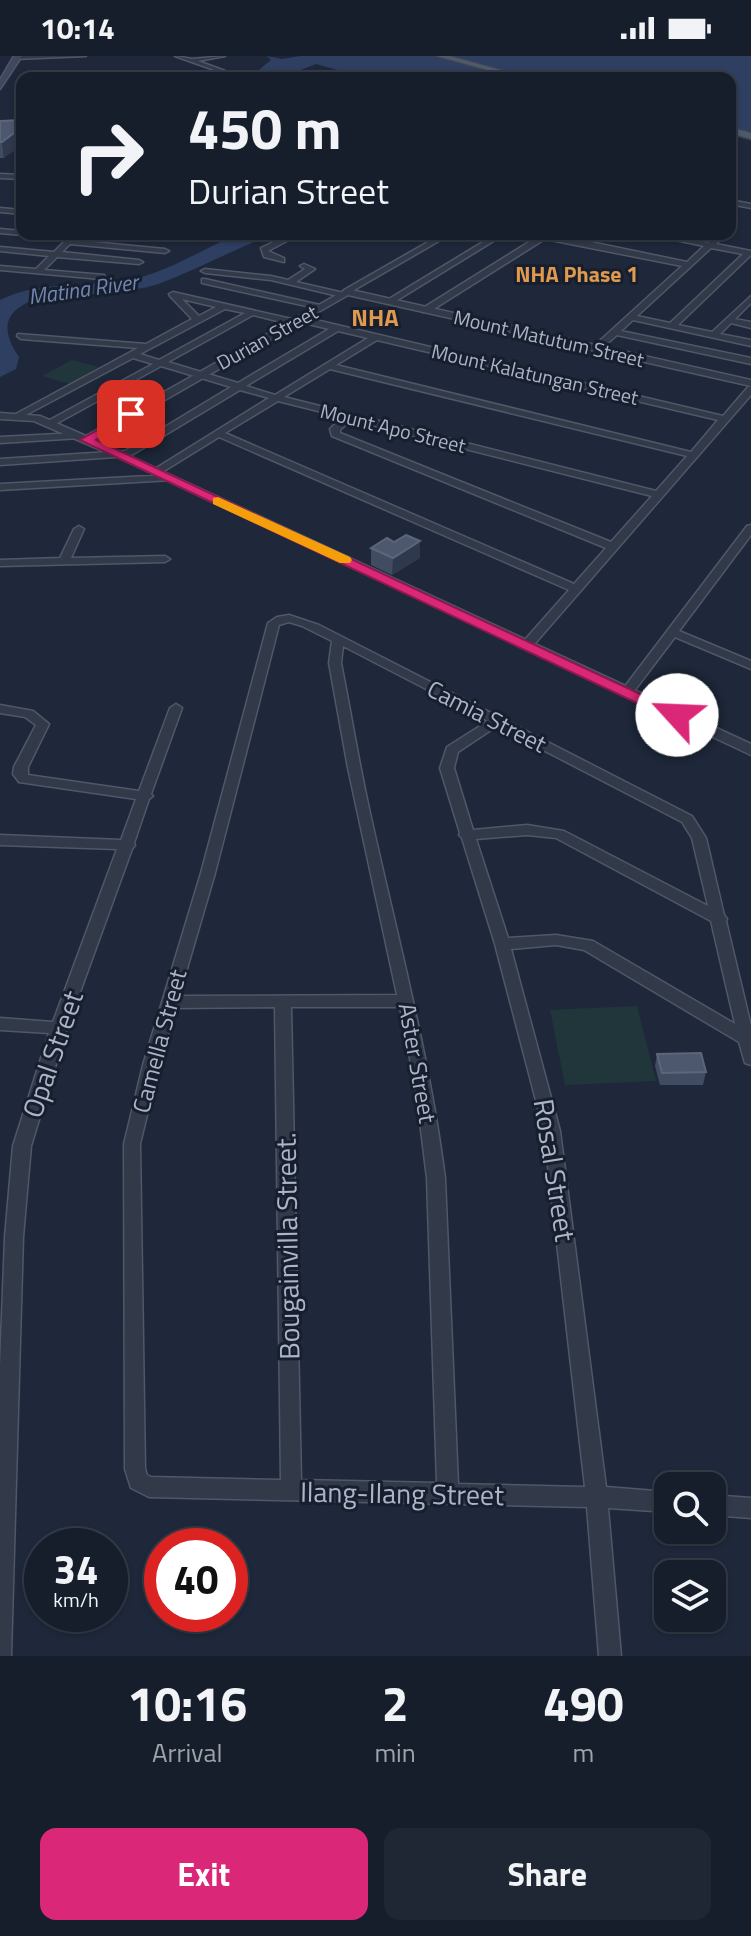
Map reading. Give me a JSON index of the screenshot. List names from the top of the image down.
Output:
{
  "streets": {
    "street": [
      "Durian Street",
      "Mount Matutum Street",
      "Mount Kalatungan Street",
      "Mount Apo Street",
      "Camia Street",
      "Camella Street",
      "Opal Street",
      "Aster Street",
      "Rosal Street",
      "Bougainvilla Street.",
      "Ilang-Ilang Street"
    ]
  },
  "crossings": [
    ["Durian Street", "Mount Matutum Street"],
    ["Durian Street", "Mount Kalatungan Street"],
    ["Durian Street", "Mount Apo Street"],
    ["Camia Street", "Camella Street"],
    ["Camia Street", "Aster Street"],
    ["Camia Street", "Rosal Street"],
    ["Camella Street", "Ilang-Ilang Street"],
    ["Aster Street", "Ilang-Ilang Street"],
    ["Rosal Street", "Ilang-Ilang Street"],
    ["Bougainvilla Street.", "Ilang-Ilang Street"]
  ],
  "districts": ["NHA Phase 1", "NHA"],
  "water": ["Matina River"],
  "page": {
    "status": "10:14",
    "turn": ["450 m", "Durian Street"],
    "speed": "34 km/h",
    "limit": "40",
    "eta": [
      "10:16",
      "Arrival",
      "2",
      "min",
      "490",
      "m"
    ],
    "buttons": ["Exit", "Share"]
  }
}
